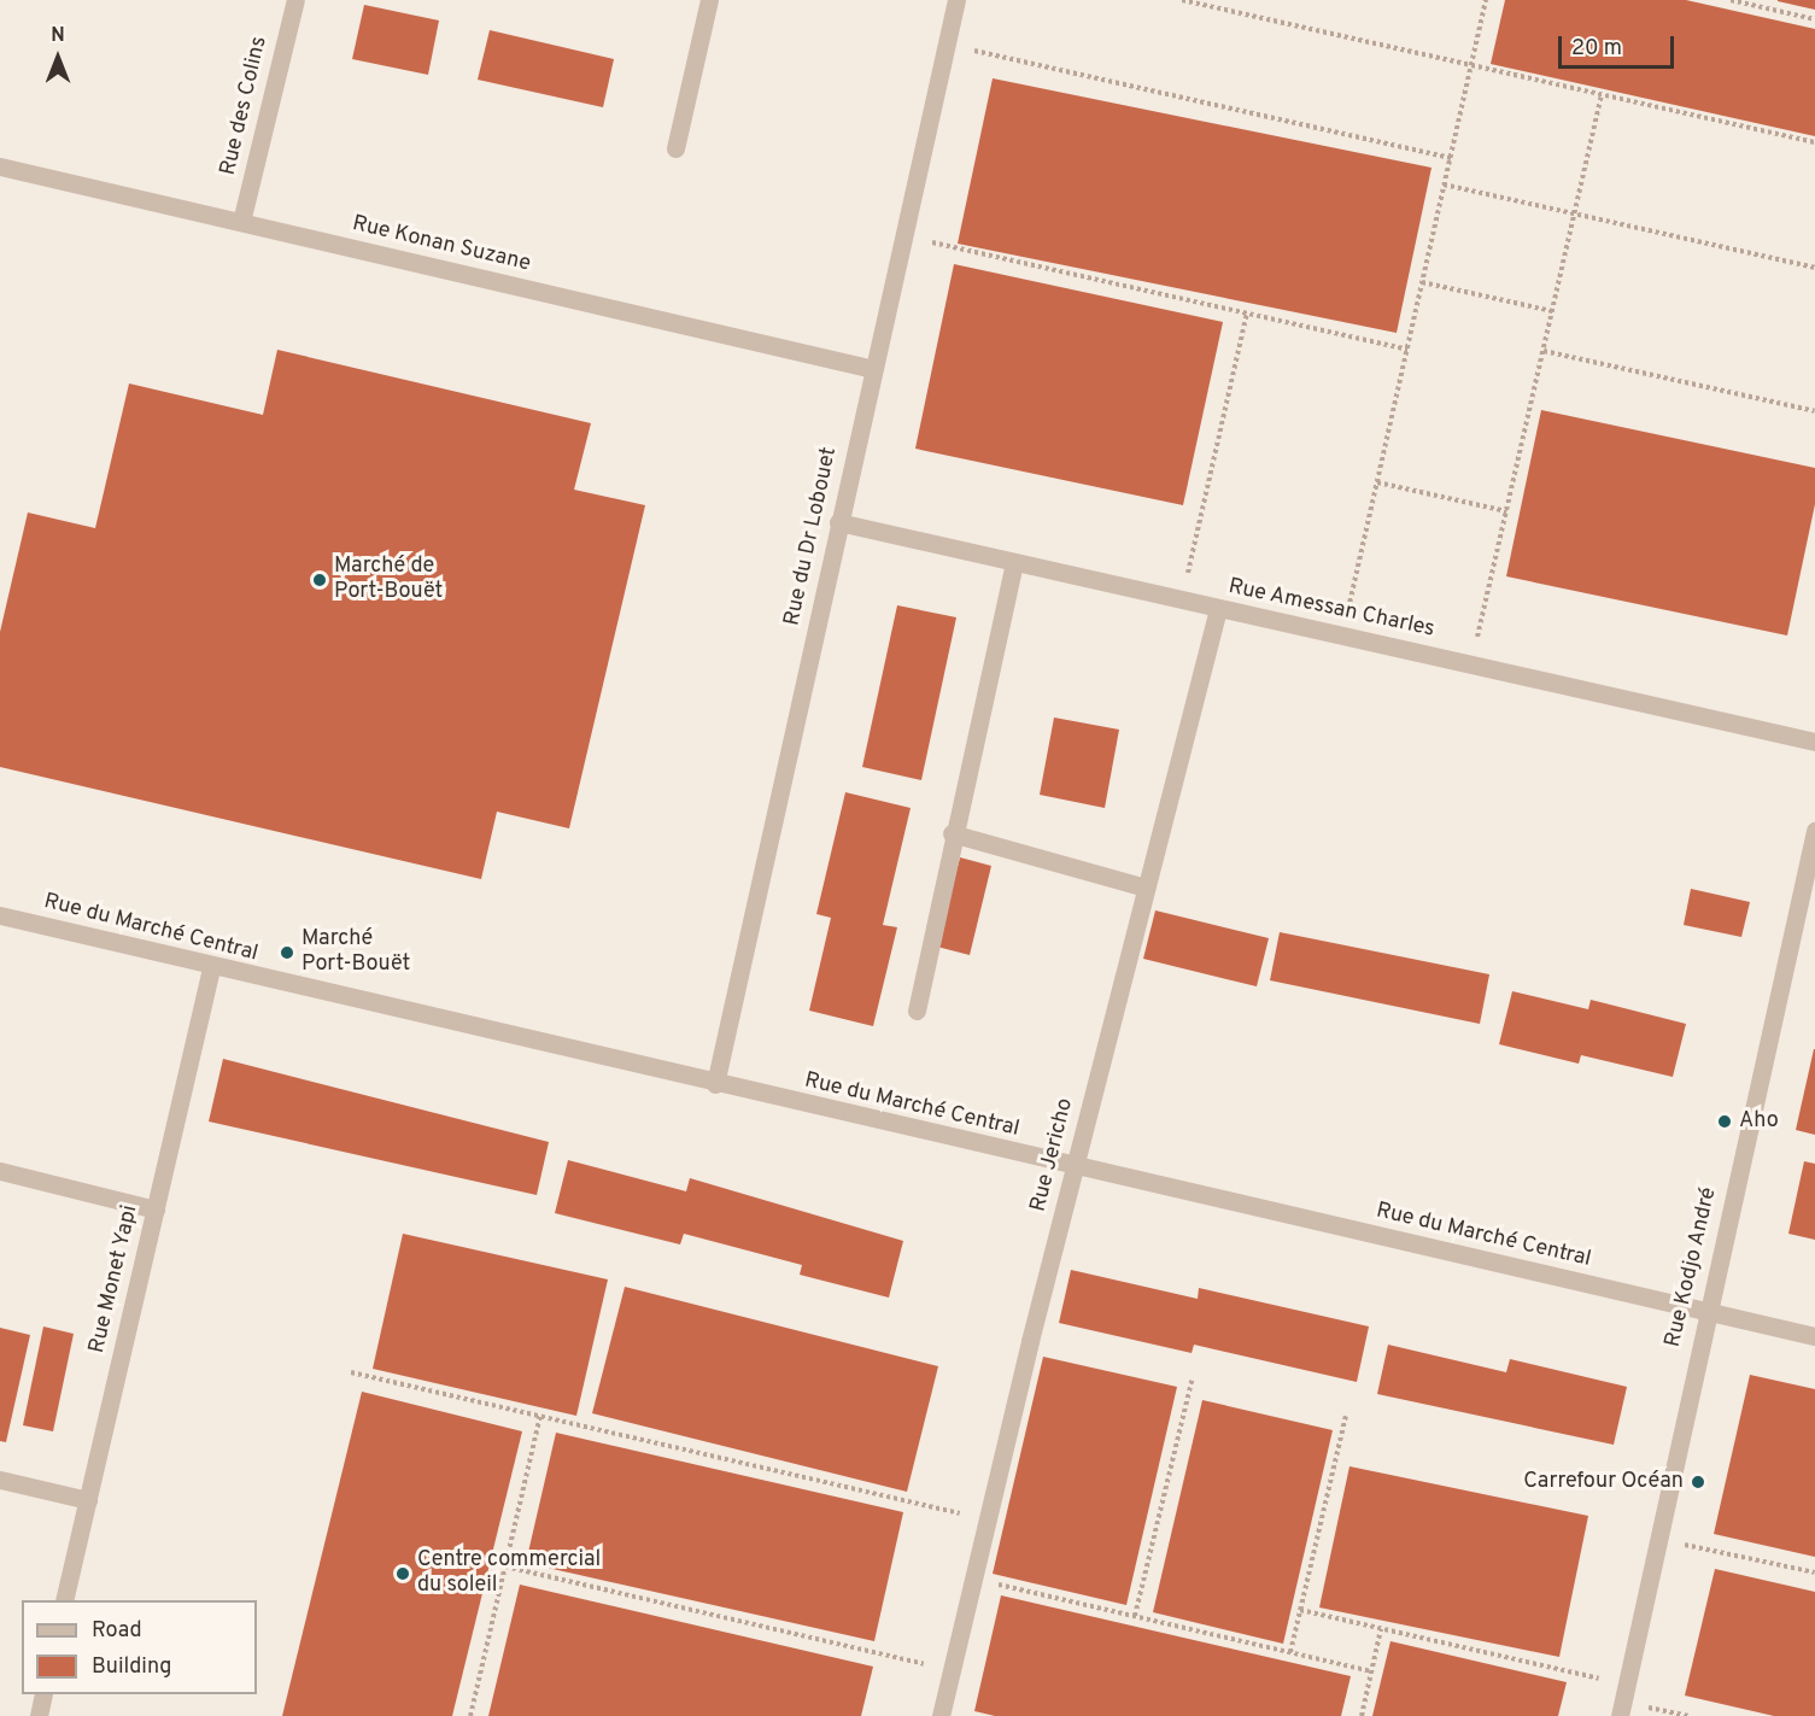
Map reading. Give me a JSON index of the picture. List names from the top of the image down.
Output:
{
  "streets": {
    "street": [
      "Rue des Colins",
      "Rue Konan Suzane",
      "Rue du Dr Lobouet",
      "Rue Amessan Charles",
      "Rue du Marché Central",
      "Rue Jericho",
      "Rue Kodjo André",
      "Rue Monet Yapi"
    ]
  },
  "crossings": [
    ["Rue des Colins", "Rue Konan Suzane"],
    ["Rue Konan Suzane", "Rue du Dr Lobouet"],
    ["Rue du Dr Lobouet", "Rue Amessan Charles"],
    ["Rue du Dr Lobouet", "Rue du Marché Central"],
    ["Rue Amessan Charles", "Rue Jericho"],
    ["Rue du Marché Central", "Rue Jericho"],
    ["Rue du Marché Central", "Rue Kodjo André"],
    ["Rue du Marché Central", "Rue Monet Yapi"]
  ],
  "places": [
    "Marché de Port-Bouët",
    "Marché Port-Bouët",
    "Aho",
    "Carrefour Océan",
    "Centre commercial du soleil"
  ],
  "legend": ["Road", "Building"],
  "scale_bar": "20 m",
  "north": "top"
}
